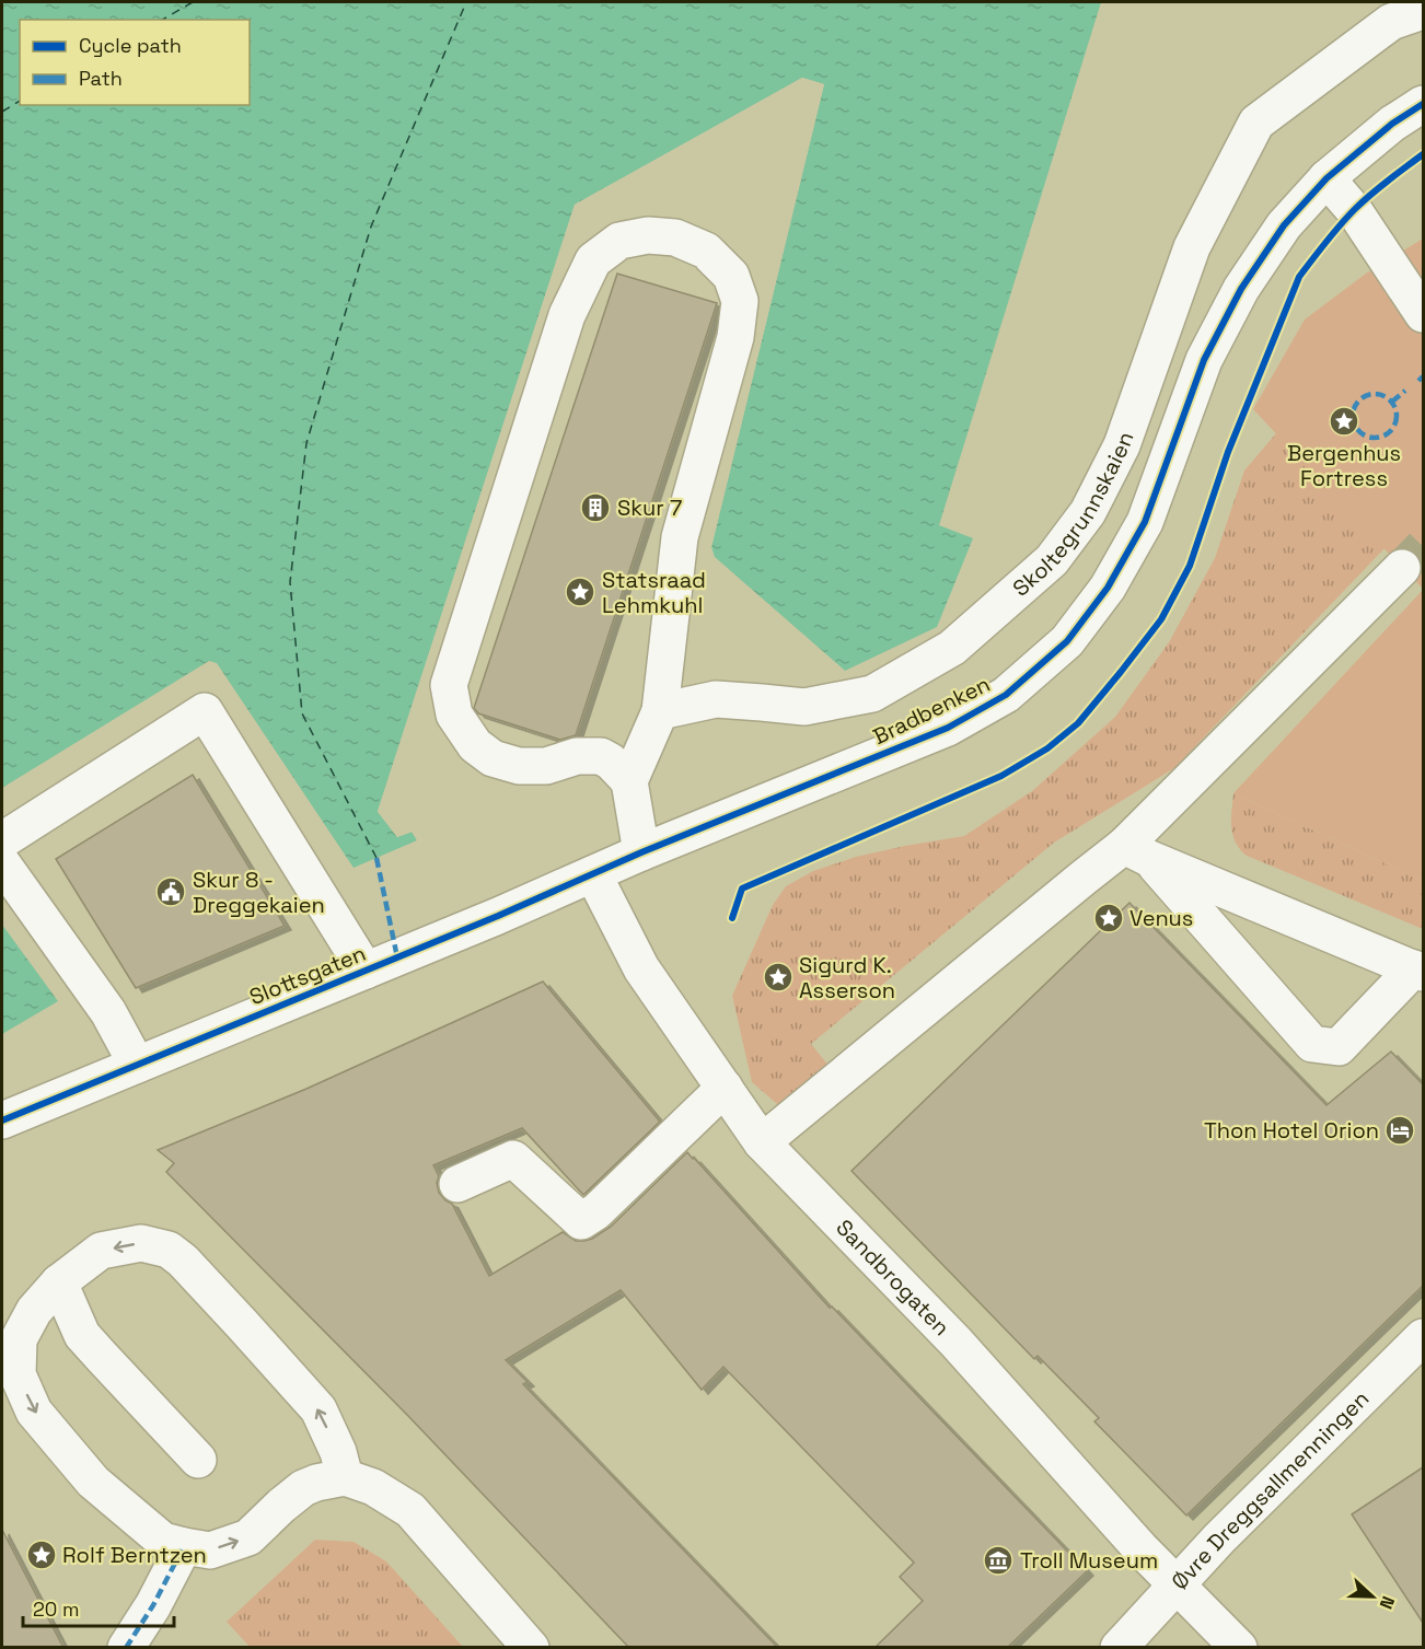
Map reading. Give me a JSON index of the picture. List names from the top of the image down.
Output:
{
  "streets": {
    "street": [
      "Skoltegrunnskaien",
      "Bradbenken",
      "Slottsgaten",
      "Sandbrogaten",
      "Øvre Dreggsallmenningen"
    ]
  },
  "crossings": [
    ["Bradbenken", "Slottsgaten"],
    ["Bradbenken", "Sandbrogaten"],
    ["Slottsgaten", "Sandbrogaten"],
    ["Sandbrogaten", "Øvre Dreggsallmenningen"]
  ],
  "places": {
    "place": [
      "Bergenhus Fortress",
      "Statsraad Lehmkuhl",
      "Venus",
      "Sigurd K. Asserson",
      "Rolf Berntzen"
    ],
    "building": ["Skur 7"],
    "public building": ["Skur 8 - Dreggekaien"],
    "hotel": ["Thon Hotel Orion"],
    "museum": ["Troll Museum"]
  },
  "legend": ["Cycle path", "Path"],
  "scale_bar": "20 m",
  "north": "right"
}
